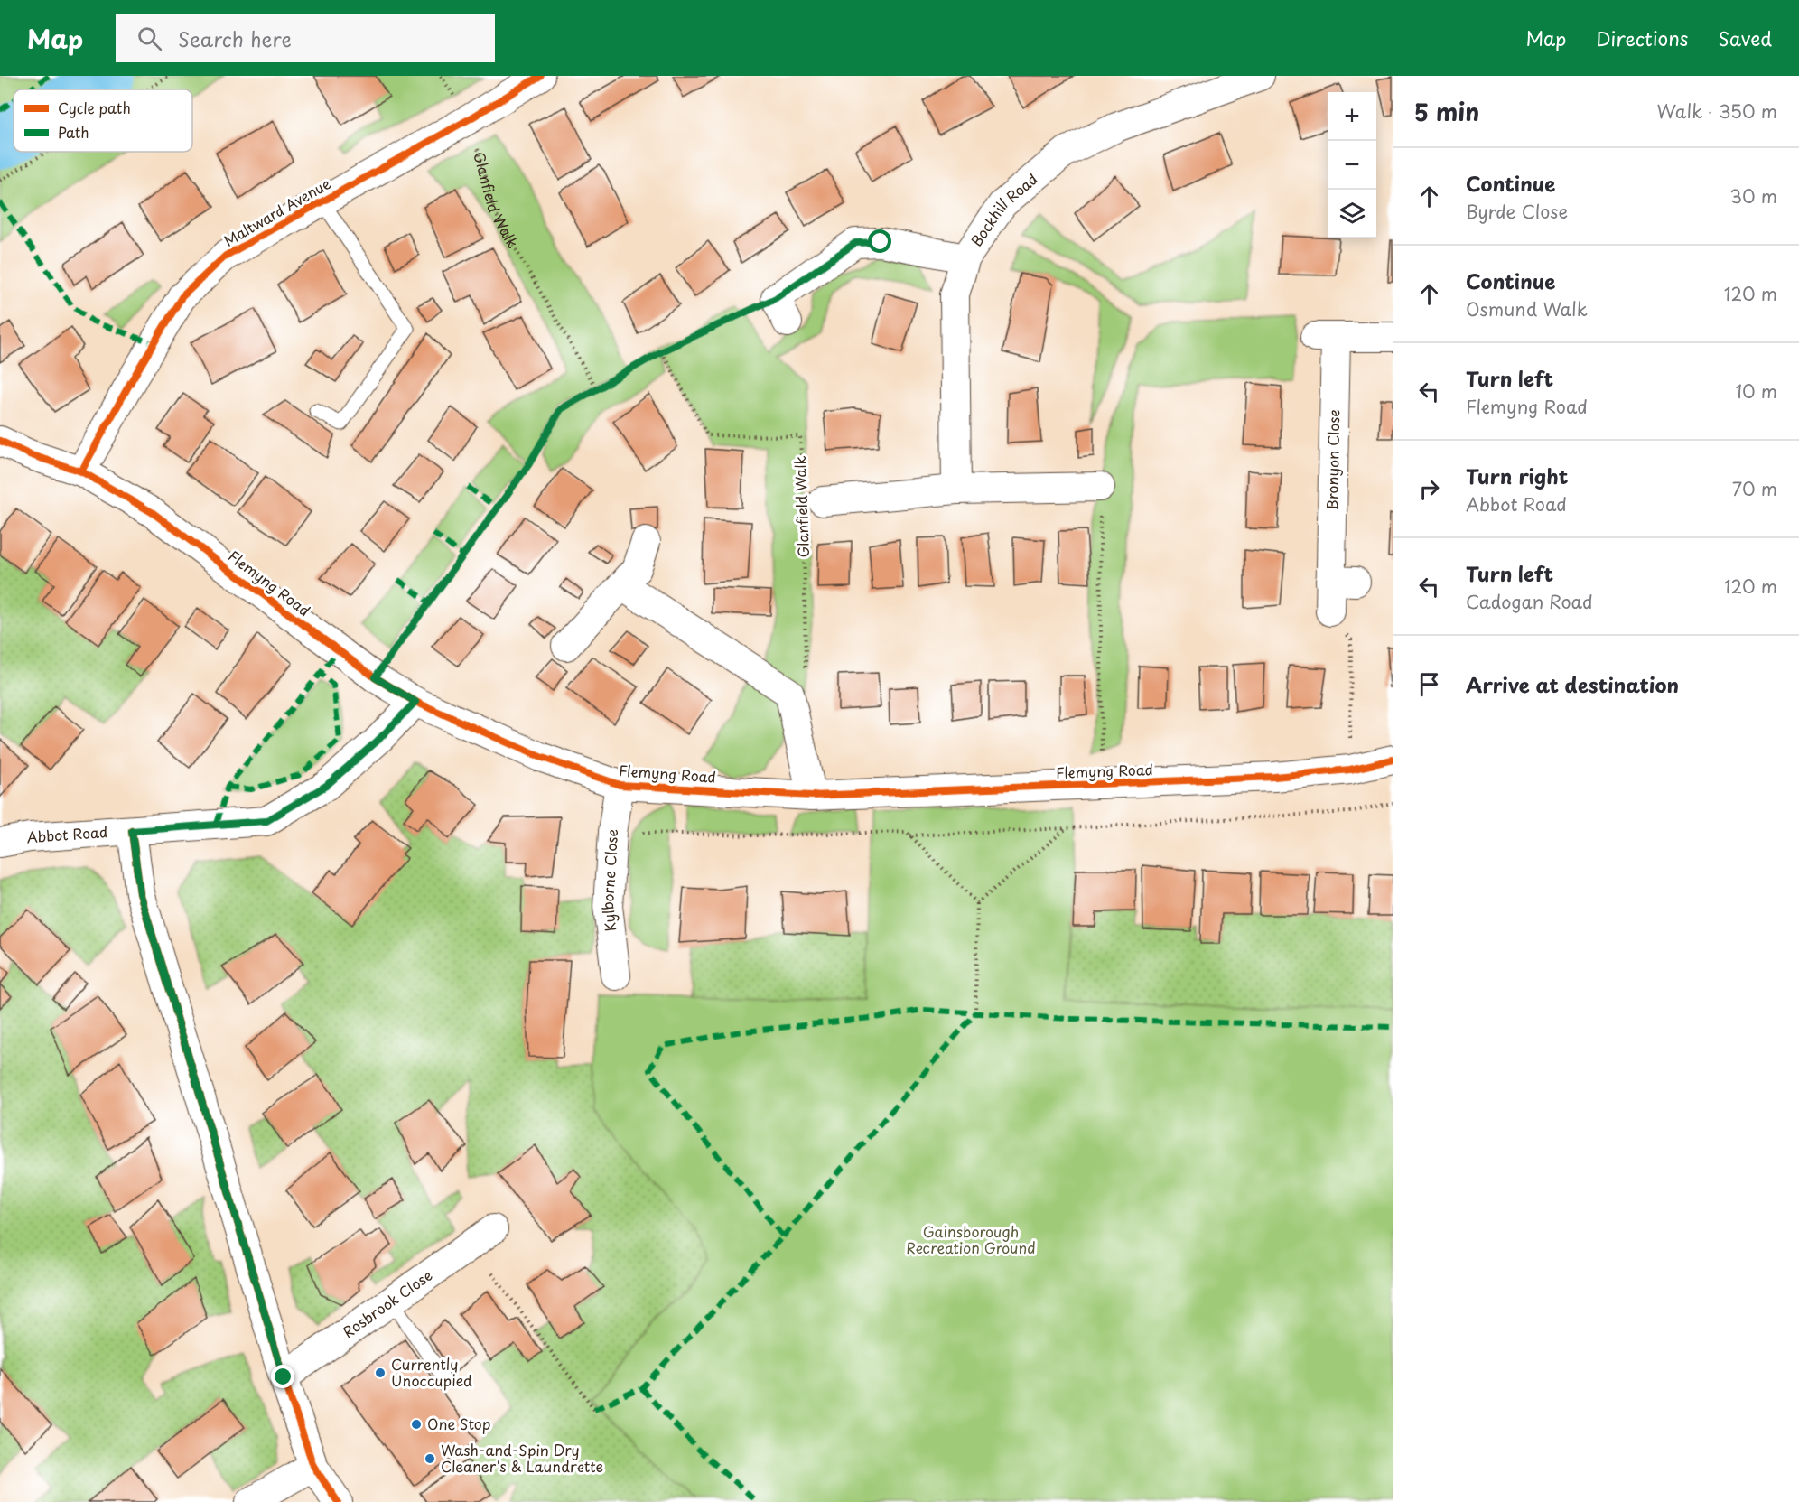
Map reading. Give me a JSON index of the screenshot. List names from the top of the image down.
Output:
{
  "streets": {
    "street": [
      "Bockhill Road",
      "Maltward Avenue",
      "Bronyon Close",
      "Flemyng Road",
      "Abbot Road",
      "Kylborne Close",
      "Rosbrook Close"
    ],
    "path": ["Glanfield Walk"]
  },
  "crossings": [
    ["Glanfield Walk", "Maltward Avenue"],
    ["Maltward Avenue", "Flemyng Road"],
    ["Flemyng Road", "Abbot Road"],
    ["Flemyng Road", "Kylborne Close"]
  ],
  "parks": ["Gainsborough Recreation Ground"],
  "places": ["Currently Unoccupied", "One Stop", "Wash-and-Spin Dry Cleaner's & Laundrette"],
  "legend": ["Cycle path", "Path"],
  "page": {
    "header": "Map",
    "search": "Search here",
    "nav": ["Map", "Directions", "Saved"],
    "heading": ["5 min", "Walk · 350 m"],
    "map_buttons": ["+", "−"],
    "list": [
      ["Continue", "Byrde Close", "30 m"],
      ["Continue", "Osmund Walk", "120 m"],
      ["Turn left", "Flemyng Road", "10 m"],
      ["Turn right", "Abbot Road", "70 m"],
      ["Turn left", "Cadogan Road", "120 m"],
      "Arrive at destination"
    ]
  }
}
